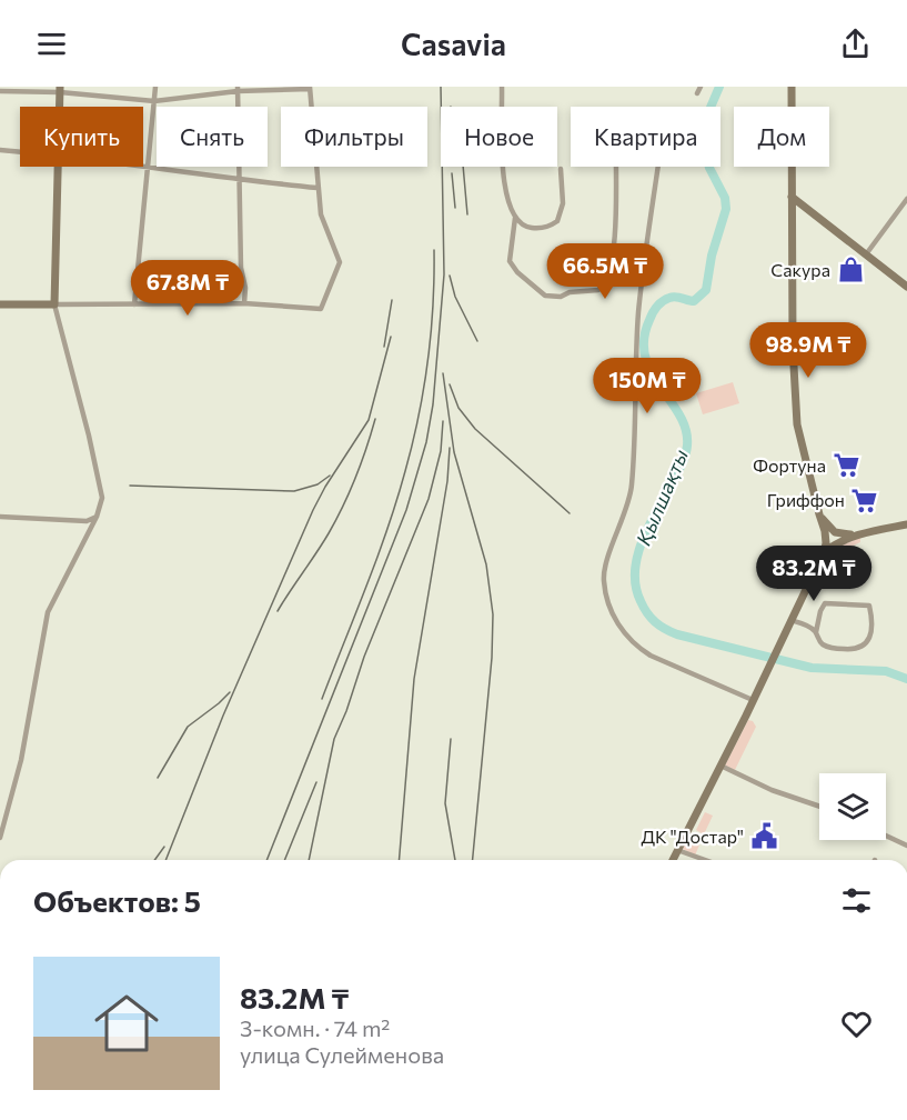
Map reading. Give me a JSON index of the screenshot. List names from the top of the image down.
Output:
{
  "water": ["Қылшақты"],
  "places": {
    "shop": ["Сакура"],
    "supermarket": ["Фортуна", "Гриффон"],
    "public building": ["ДК \"Достар\""]
  },
  "page": {
    "header": "Casavia",
    "chip": [
      "Купить",
      "Снять",
      "Фильтры",
      "Новое",
      "Квартира",
      "Дом"
    ],
    "price": [
      "66.5M ₸",
      "67.8M ₸",
      "98.9M ₸",
      "150M ₸",
      "83.2M ₸"
    ],
    "heading": "Объектов: 5",
    "list": [
      {
        "name": "83.2M ₸",
        "note": "3-комн. · 74 m² · улица Сулейменова"
      }
    ]
  }
}
